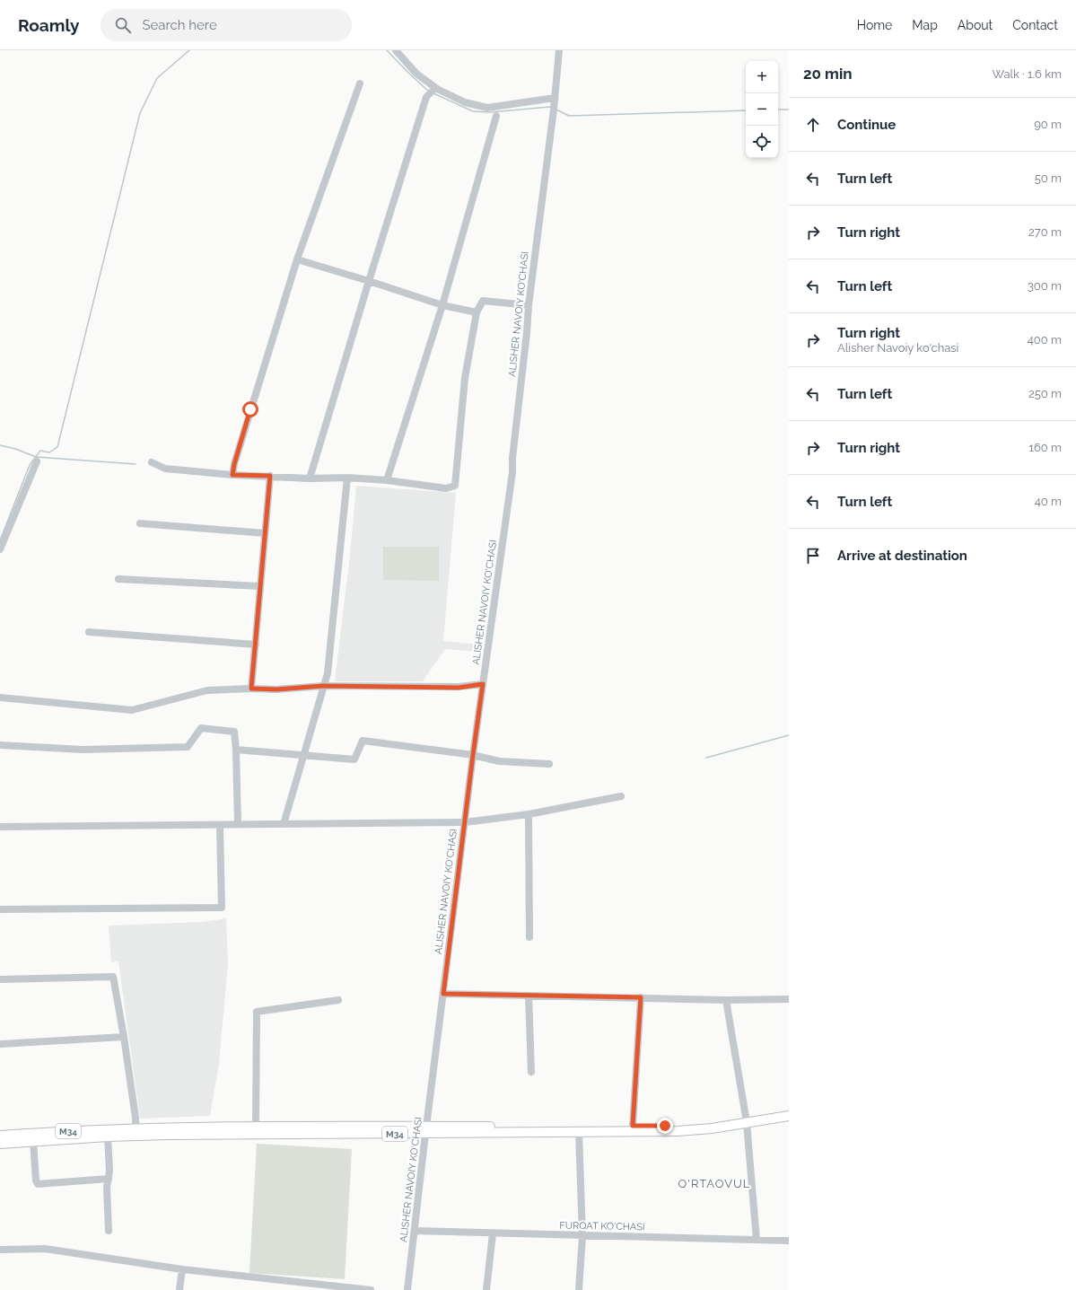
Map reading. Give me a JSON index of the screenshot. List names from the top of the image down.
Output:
{
  "streets": {
    "main road": ["M34"],
    "street": ["ALISHER NAVOIY KO'CHASI", "FURQAT KO'CHASI"]
  },
  "crossings": [
    ["ALISHER NAVOIY KO'CHASI", "M34"],
    ["ALISHER NAVOIY KO'CHASI", "FURQAT KO'CHASI"]
  ],
  "districts": ["O'RTAOVUL"],
  "page": {
    "header": "Roamly",
    "search": "Search here",
    "nav": [
      "Home",
      "Map",
      "About",
      "Contact"
    ],
    "heading": ["20 min", "Walk · 1.6 km"],
    "map_buttons": ["+", "−"],
    "list": [
      ["Continue", "90 m"],
      ["Turn left", "50 m"],
      ["Turn right", "270 m"],
      ["Turn left", "300 m"],
      ["Turn right", "Alisher Navoiy ko'chasi", "400 m"],
      ["Turn left", "250 m"],
      ["Turn right", "160 m"],
      ["Turn left", "40 m"],
      "Arrive at destination"
    ]
  }
}
